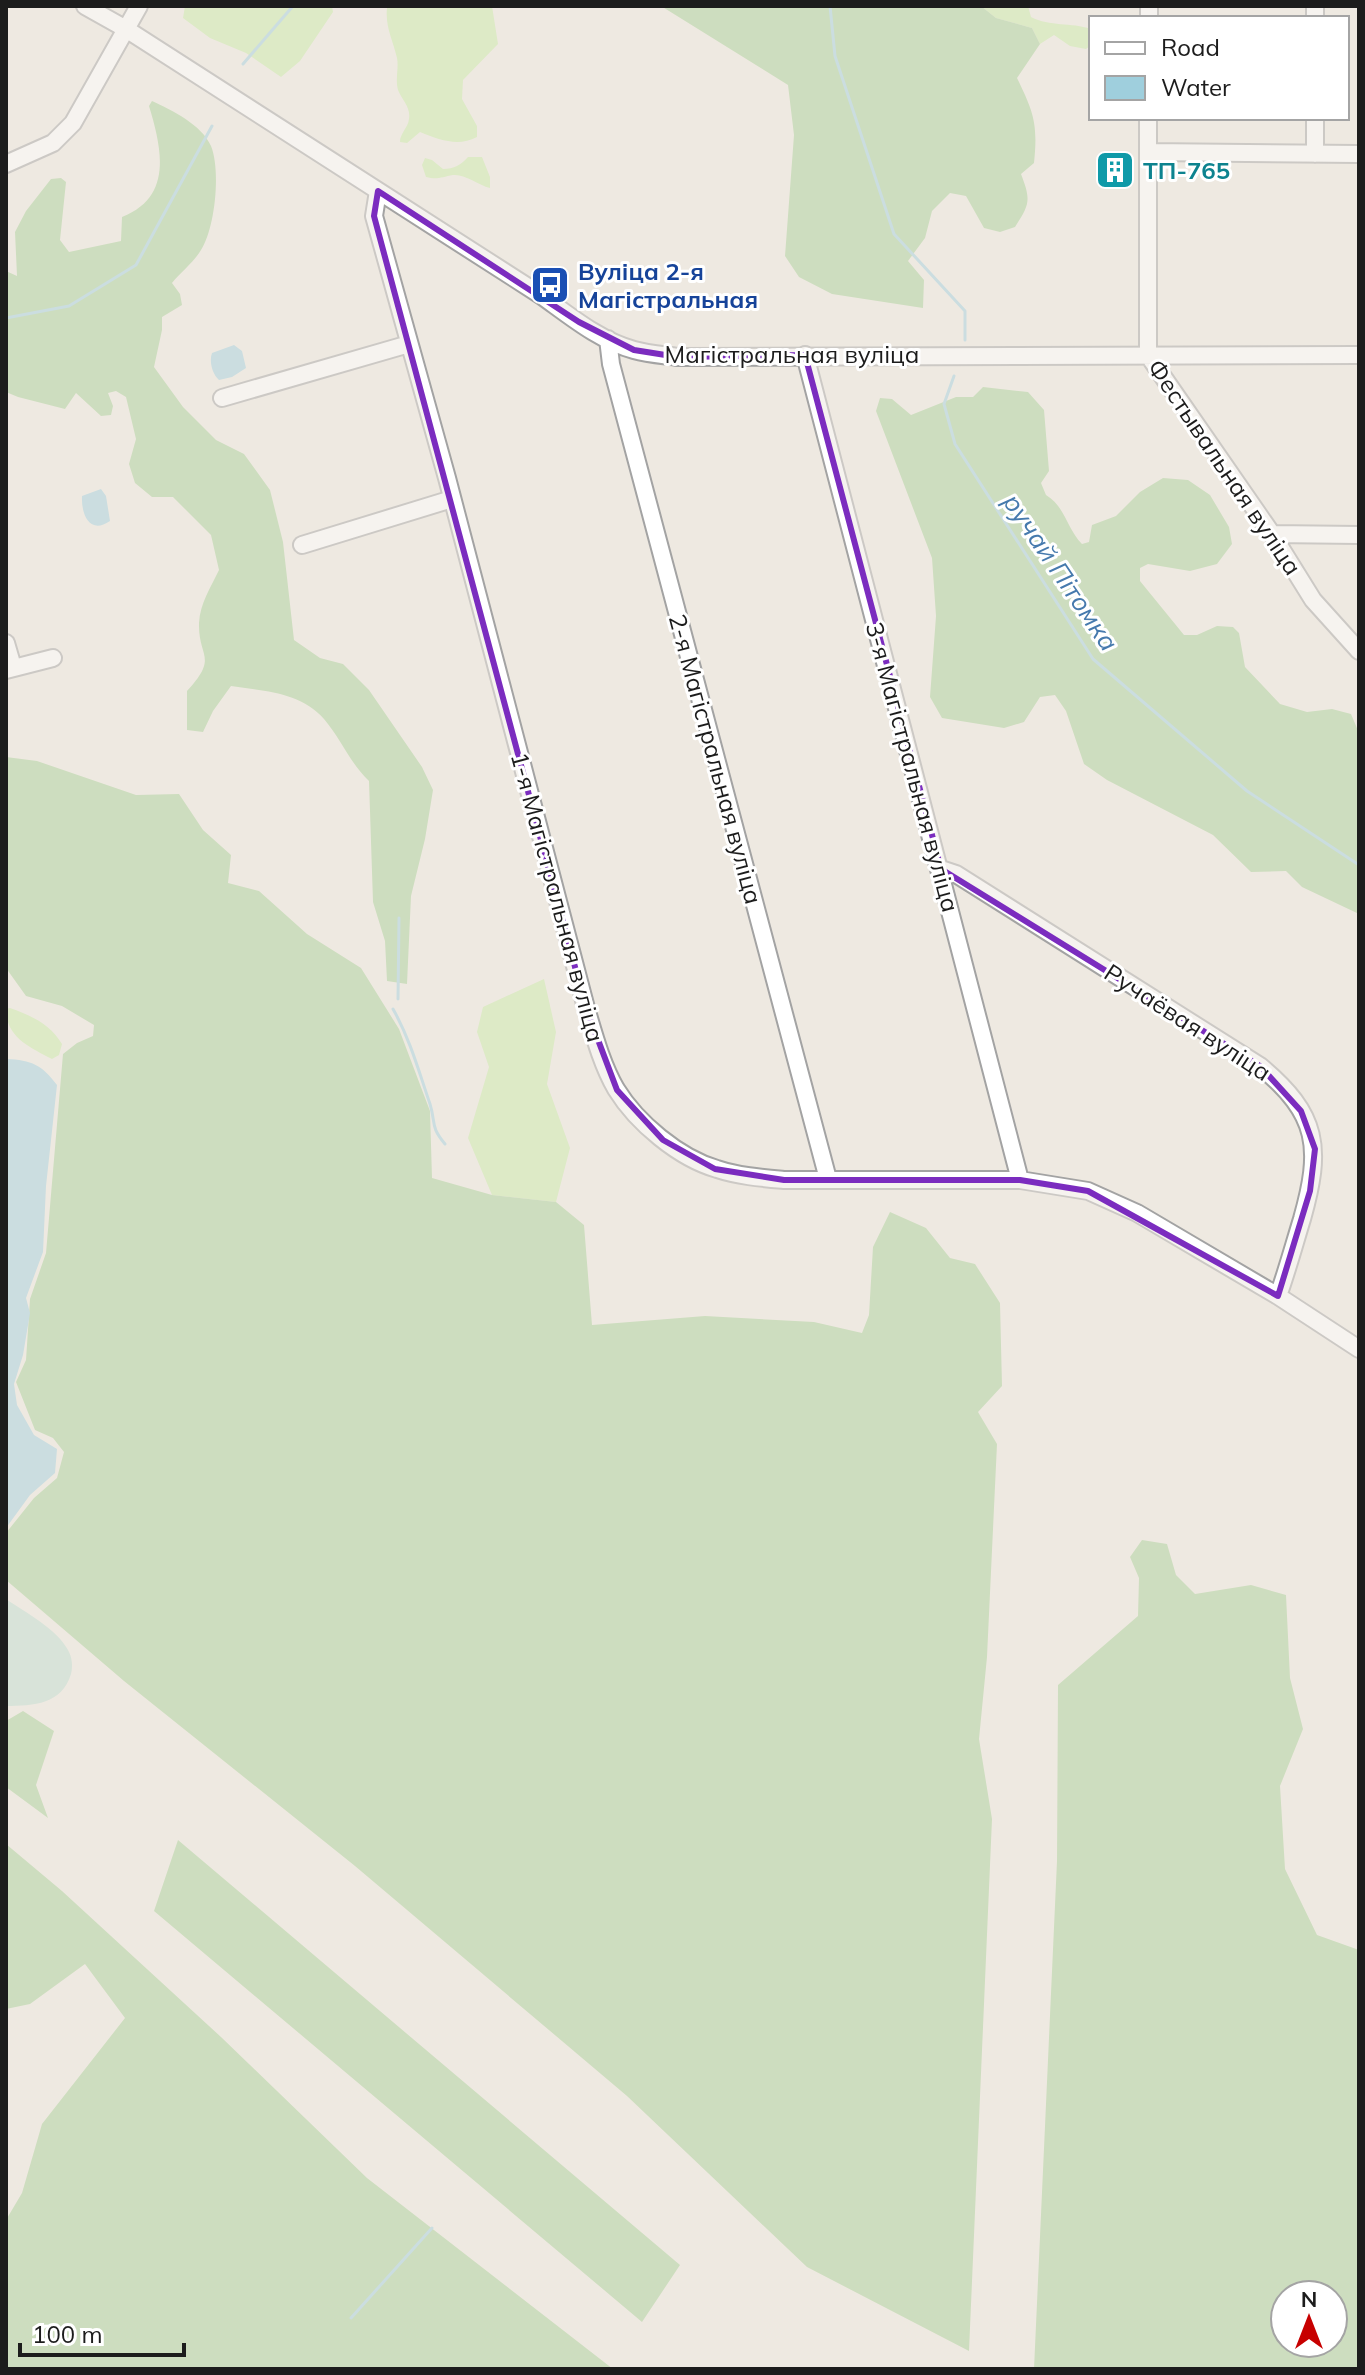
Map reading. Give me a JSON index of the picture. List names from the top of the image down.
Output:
{
  "streets": {
    "street": [
      "Магістральная вуліца",
      "Фестывальная вуліца",
      "2-я Магістральная вуліца",
      "3-я Магістральная вуліца",
      "1-я Магістральная вуліца",
      "Ручаёвая вуліца"
    ]
  },
  "crossings": [
    ["Магістральная вуліца", "Фестывальная вуліца"],
    ["Магістральная вуліца", "2-я Магістральная вуліца"],
    ["Магістральная вуліца", "3-я Магістральная вуліца"],
    ["Магістральная вуліца", "1-я Магістральная вуліца"],
    ["2-я Магістральная вуліца", "1-я Магістральная вуліца"],
    ["3-я Магістральная вуліца", "1-я Магістральная вуліца"],
    ["3-я Магістральная вуліца", "Ручаёвая вуліца"],
    ["1-я Магістральная вуліца", "Ручаёвая вуліца"]
  ],
  "water": ["ручай Пітомка"],
  "places": {
    "building": ["ТП-765"],
    "bus stop": ["Вуліца 2-я Магістральная"]
  },
  "legend": ["Road", "Water"],
  "scale_bar": "100 m",
  "north": "top"
}
